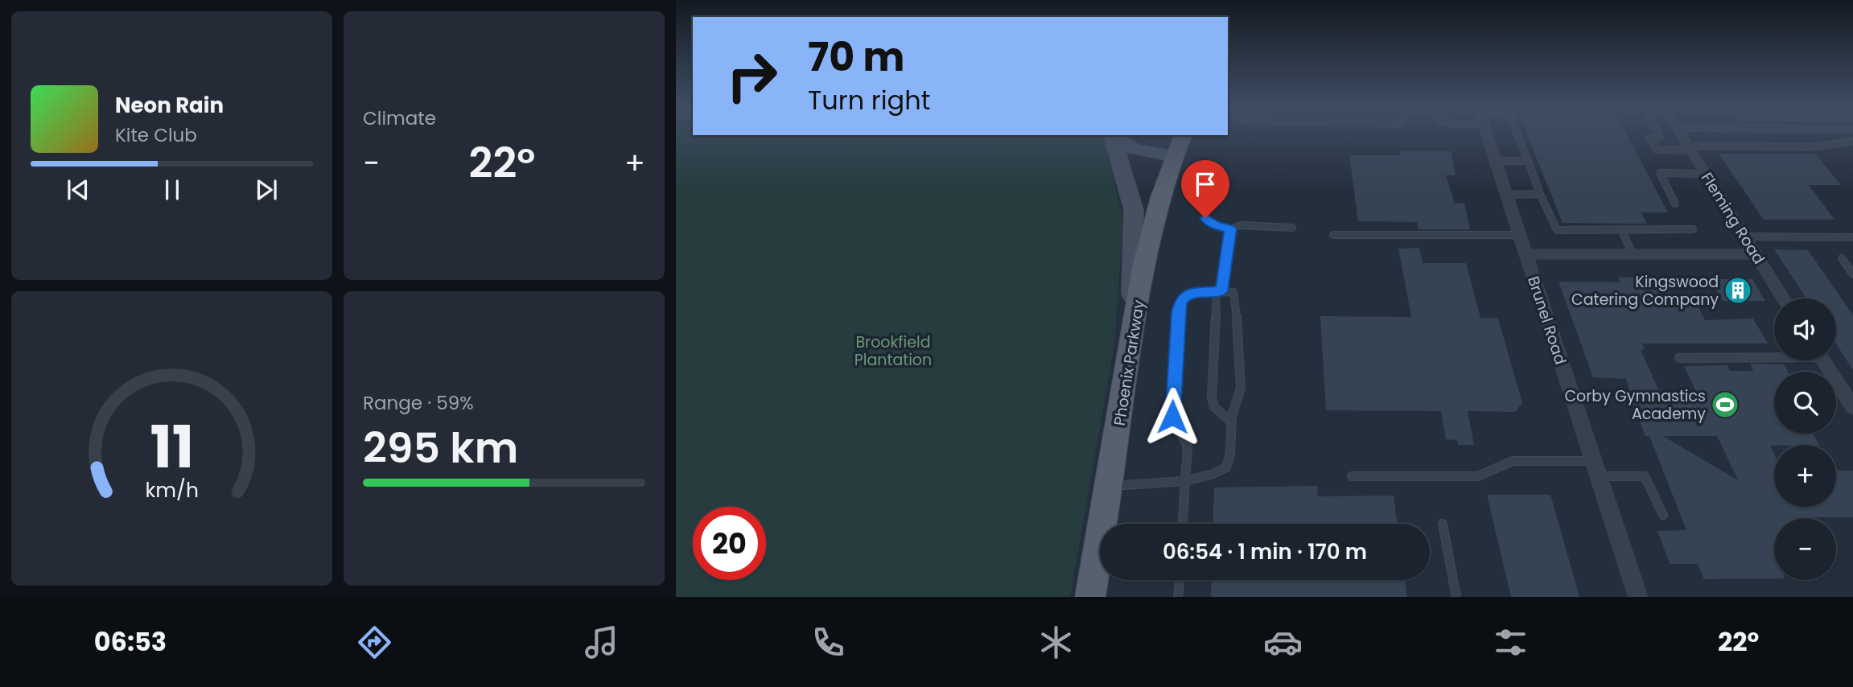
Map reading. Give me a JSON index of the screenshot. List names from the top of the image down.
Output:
{
  "streets": {
    "main road": ["Phoenix Parkway"],
    "street": ["Fleming Road", "Brunel Road"]
  },
  "parks": ["Brookfield Plantation"],
  "places": {
    "building": ["Kingswood Catering Company"],
    "sports": ["Corby Gymnastics Academy"]
  },
  "page": {
    "tile": [
      "Climate",
      ["Range · 59%", "295 km"]
    ],
    "turn": ["70 m", "Turn right"],
    "song": ["Neon Rain", "Kite Club"],
    "heat": ["−", "22°", "+"],
    "map_buttons": ["+", "−"],
    "limit": "20",
    "trip": "06:54 · 1 min · 170 m",
    "tabs": ["06:53", "22°"],
    "gauge": ["11", "km/h"]
  }
}
